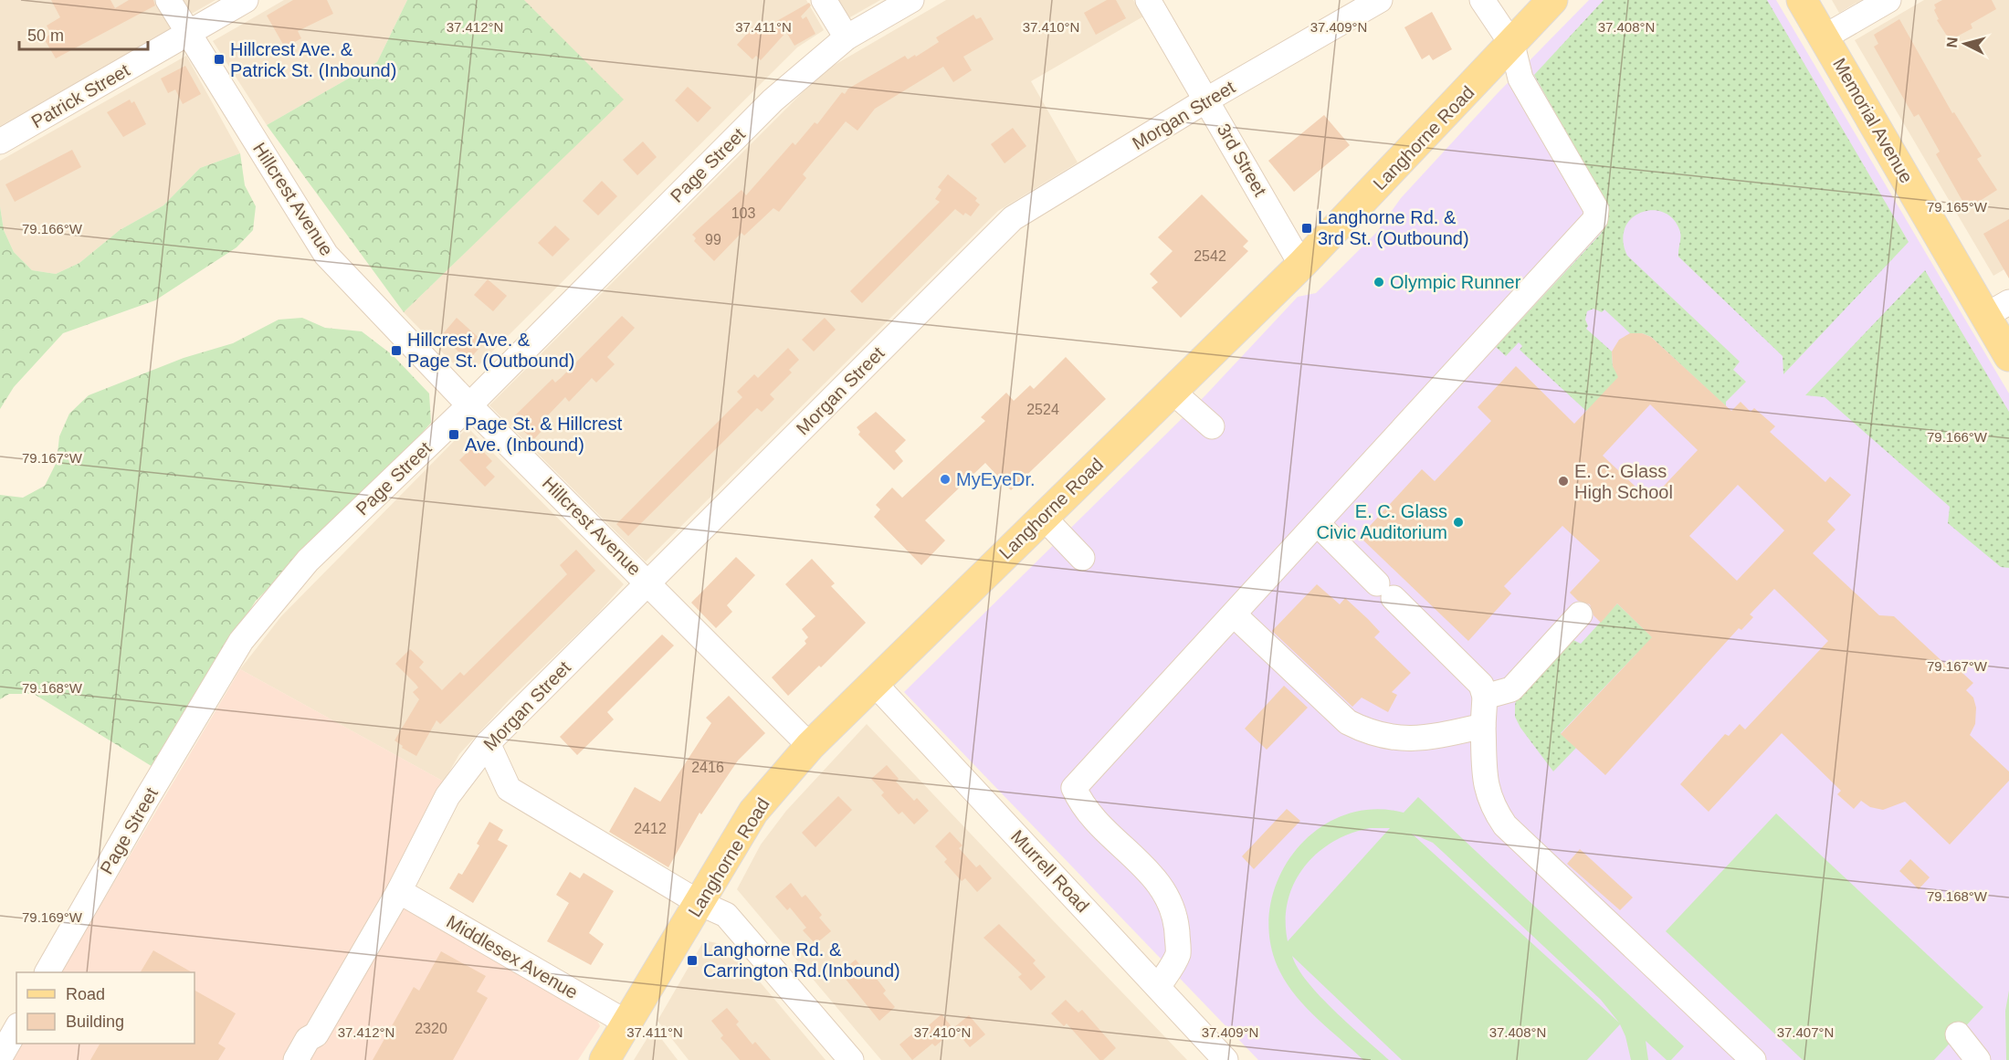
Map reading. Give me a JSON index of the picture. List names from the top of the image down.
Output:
{
  "streets": {
    "main road": ["Memorial Avenue", "Langhorne Road"],
    "street": [
      "Patrick Street",
      "Morgan Street",
      "3rd Street",
      "Page Street",
      "Hillcrest Avenue",
      "Murrell Road",
      "Middlesex Avenue"
    ]
  },
  "crossings": [
    ["Patrick Street", "Hillcrest Avenue"],
    ["Morgan Street", "3rd Street"],
    ["Morgan Street", "Hillcrest Avenue"],
    ["Morgan Street", "Middlesex Avenue"],
    ["Langhorne Road", "3rd Street"],
    ["Langhorne Road", "Hillcrest Avenue"],
    ["Langhorne Road", "Murrell Road"],
    ["Langhorne Road", "Middlesex Avenue"],
    ["Page Street", "Hillcrest Avenue"]
  ],
  "places": {
    "transit": [
      "Hillcrest Ave. & Patrick St. (Inbound)",
      "Langhorne Rd. & 3rd St. (Outbound)",
      "Hillcrest Ave. & Page St. (Outbound)",
      "Page St. & Hillcrest Ave. (Inbound)",
      "Langhorne Rd. & Carrington Rd.(Inbound)"
    ],
    "other": [
      "Olympic Runner",
      "MyEyeDr.",
      "E. C. Glass High School",
      "E. C. Glass Civic Auditorium"
    ]
  },
  "house_numbers": [
    "103",
    "99",
    "2542",
    "2524",
    "2416",
    "2412",
    "2320"
  ],
  "legend": ["Road", "Building"],
  "scale_bar": "50 m",
  "north": "left",
  "coordinates": [
    "37.412°N",
    "37.411°N",
    "37.410°N",
    "37.409°N",
    "37.408°N",
    "79.165°W",
    "79.166°W",
    "79.167°W",
    "79.168°W",
    "79.169°W",
    "37.407°N"
  ]
}
